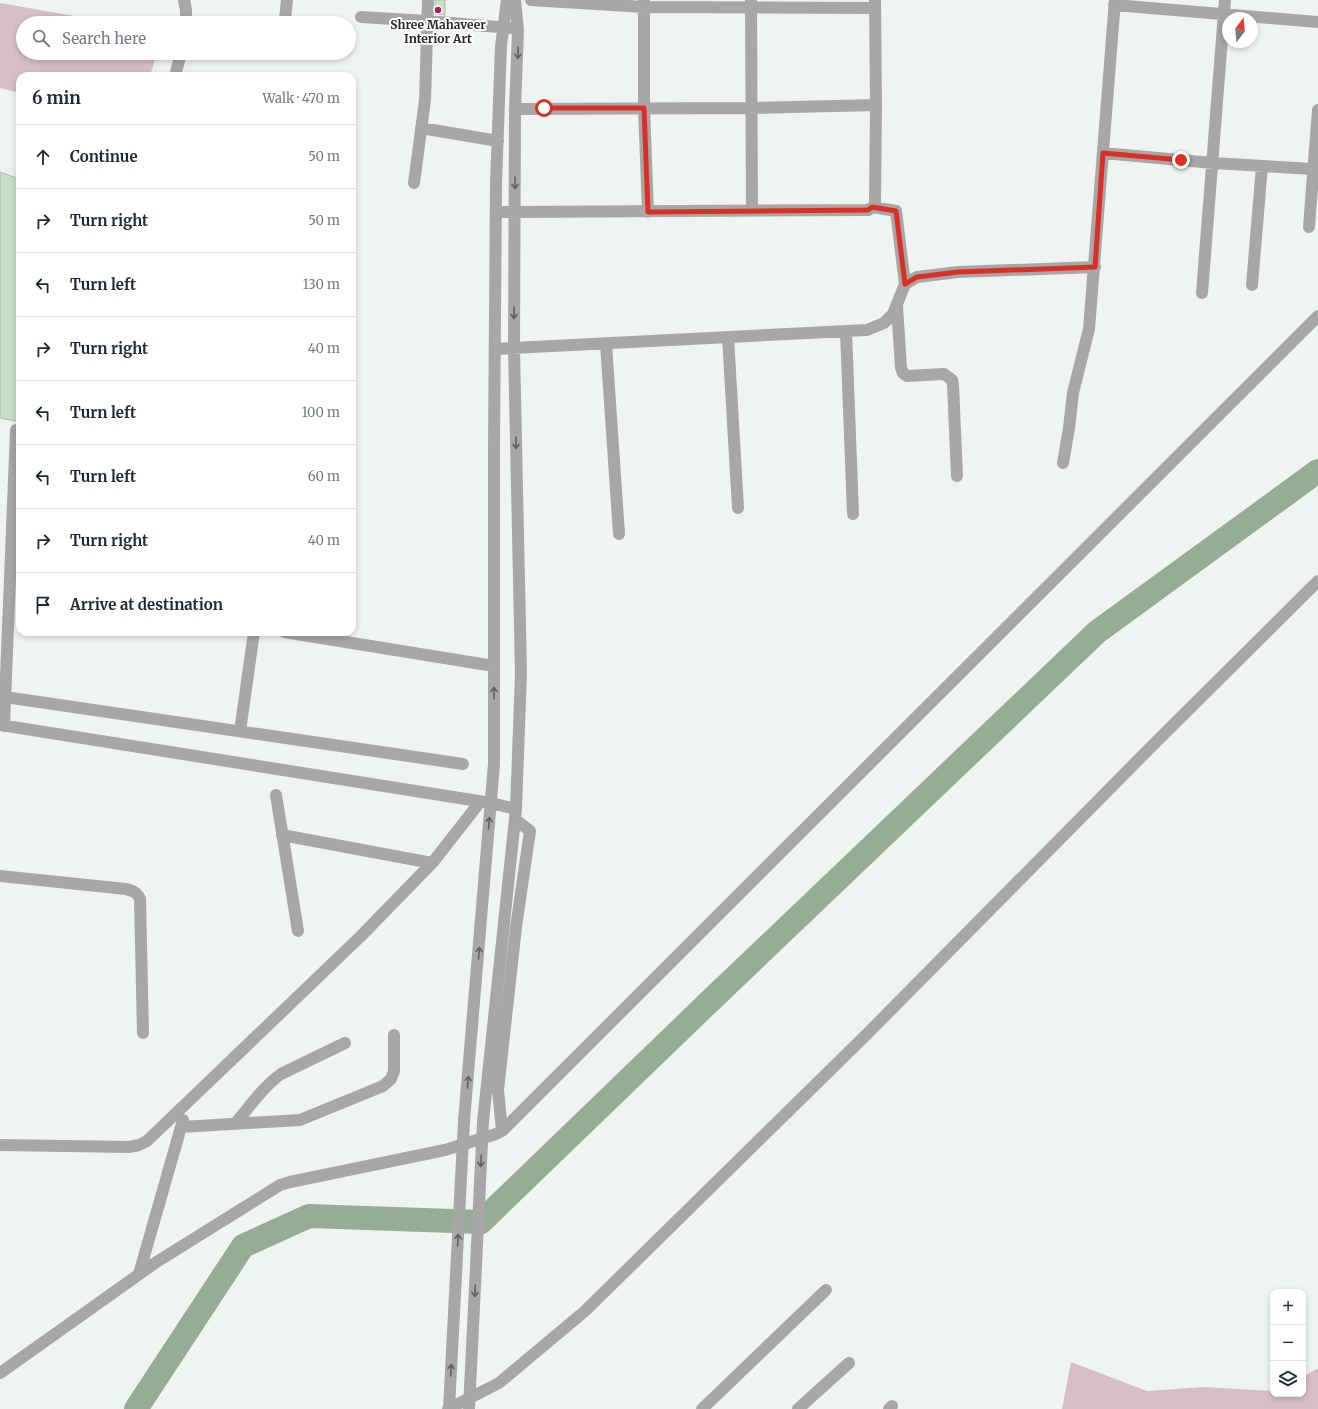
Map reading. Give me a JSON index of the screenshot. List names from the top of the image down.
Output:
{
  "places": ["Shree Mahaveer Interior Art"],
  "north": "top",
  "page": {
    "search": "Search here",
    "heading": ["6 min", "Walk · 470 m"],
    "list": [
      ["Continue", "50 m"],
      ["Turn right", "50 m"],
      ["Turn left", "130 m"],
      ["Turn right", "40 m"],
      ["Turn left", "100 m"],
      ["Turn left", "60 m"],
      ["Turn right", "40 m"],
      "Arrive at destination"
    ],
    "map_buttons": ["+", "−"]
  }
}
